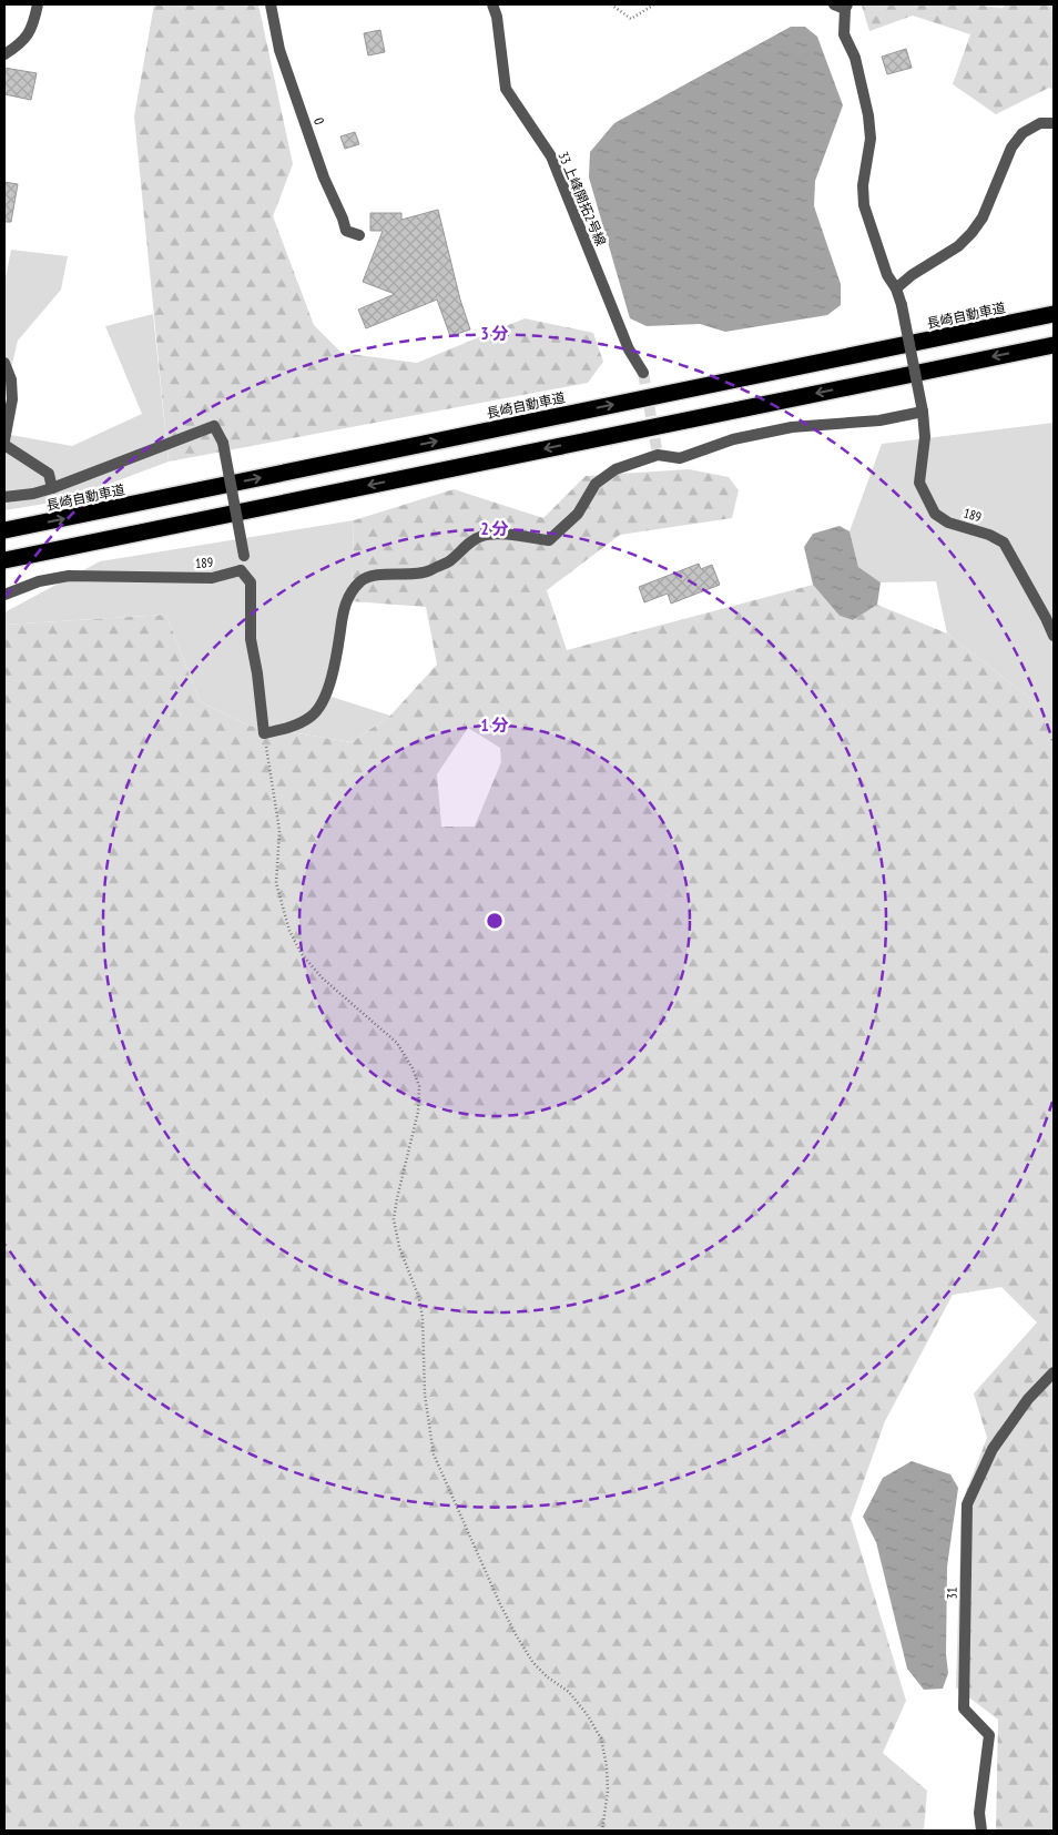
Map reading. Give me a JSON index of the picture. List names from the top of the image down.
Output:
{
  "streets": {
    "highway": ["長崎自動車道"],
    "street": [
      "0",
      "33 上峰開拓2号線",
      "189",
      "31"
    ]
  },
  "rings": ["3 分", "2 分", "1 分"]
}
